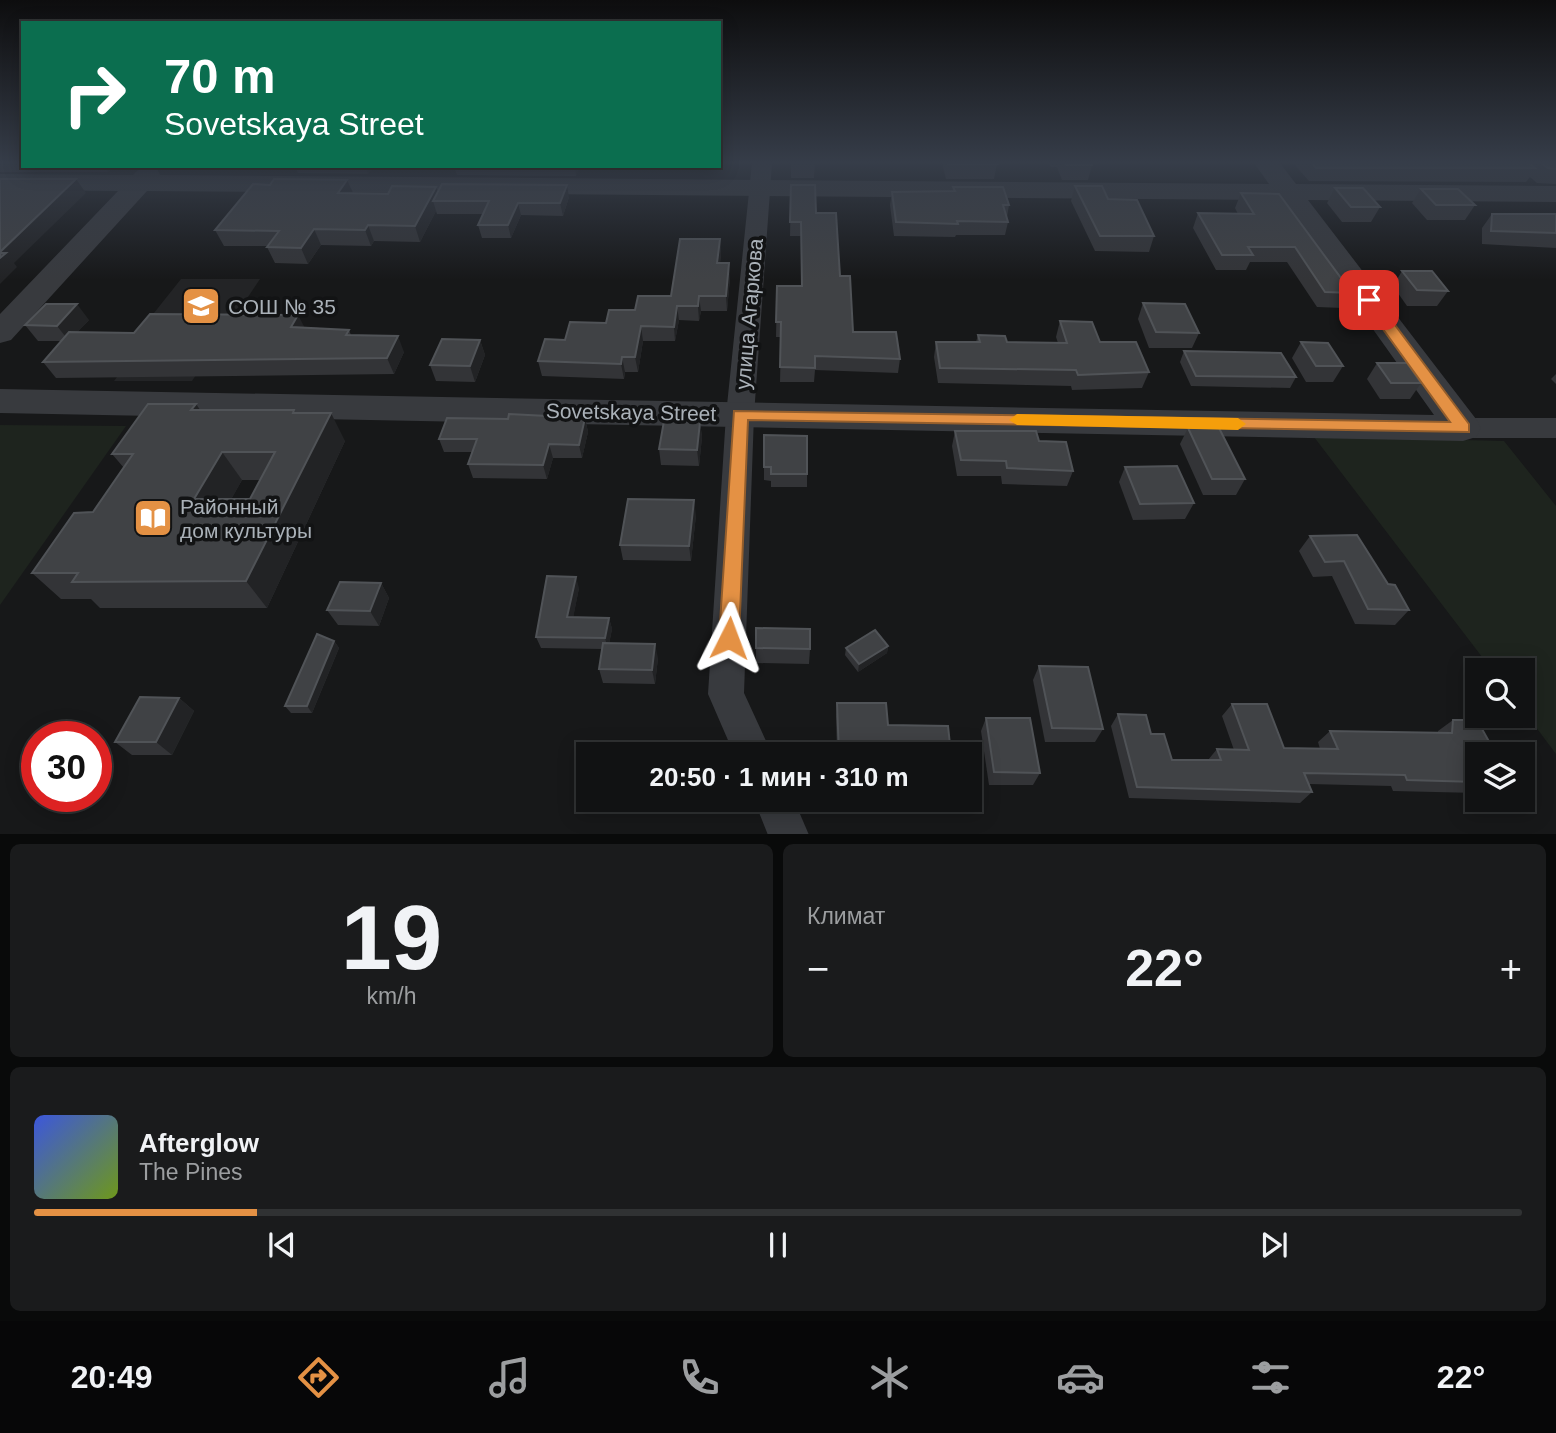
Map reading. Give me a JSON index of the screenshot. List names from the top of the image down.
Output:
{
  "streets": {
    "street": ["улица Агаркова", "Sovetskaya Street"]
  },
  "crossings": [
    ["улица Агаркова", "Sovetskaya Street"]
  ],
  "places": {
    "school or university": ["СОШ № 35"],
    "library": ["Районный дом культуры"]
  },
  "page": {
    "turn": ["70 m", "Sovetskaya Street"],
    "limit": "30",
    "trip": "20:50 · 1 мин · 310 m",
    "tile": [
      ["19", "km/h"],
      "Климат"
    ],
    "heat": ["−", "22°", "+"],
    "song": ["Afterglow", "The Pines"],
    "tabs": ["20:49", "22°"]
  }
}
